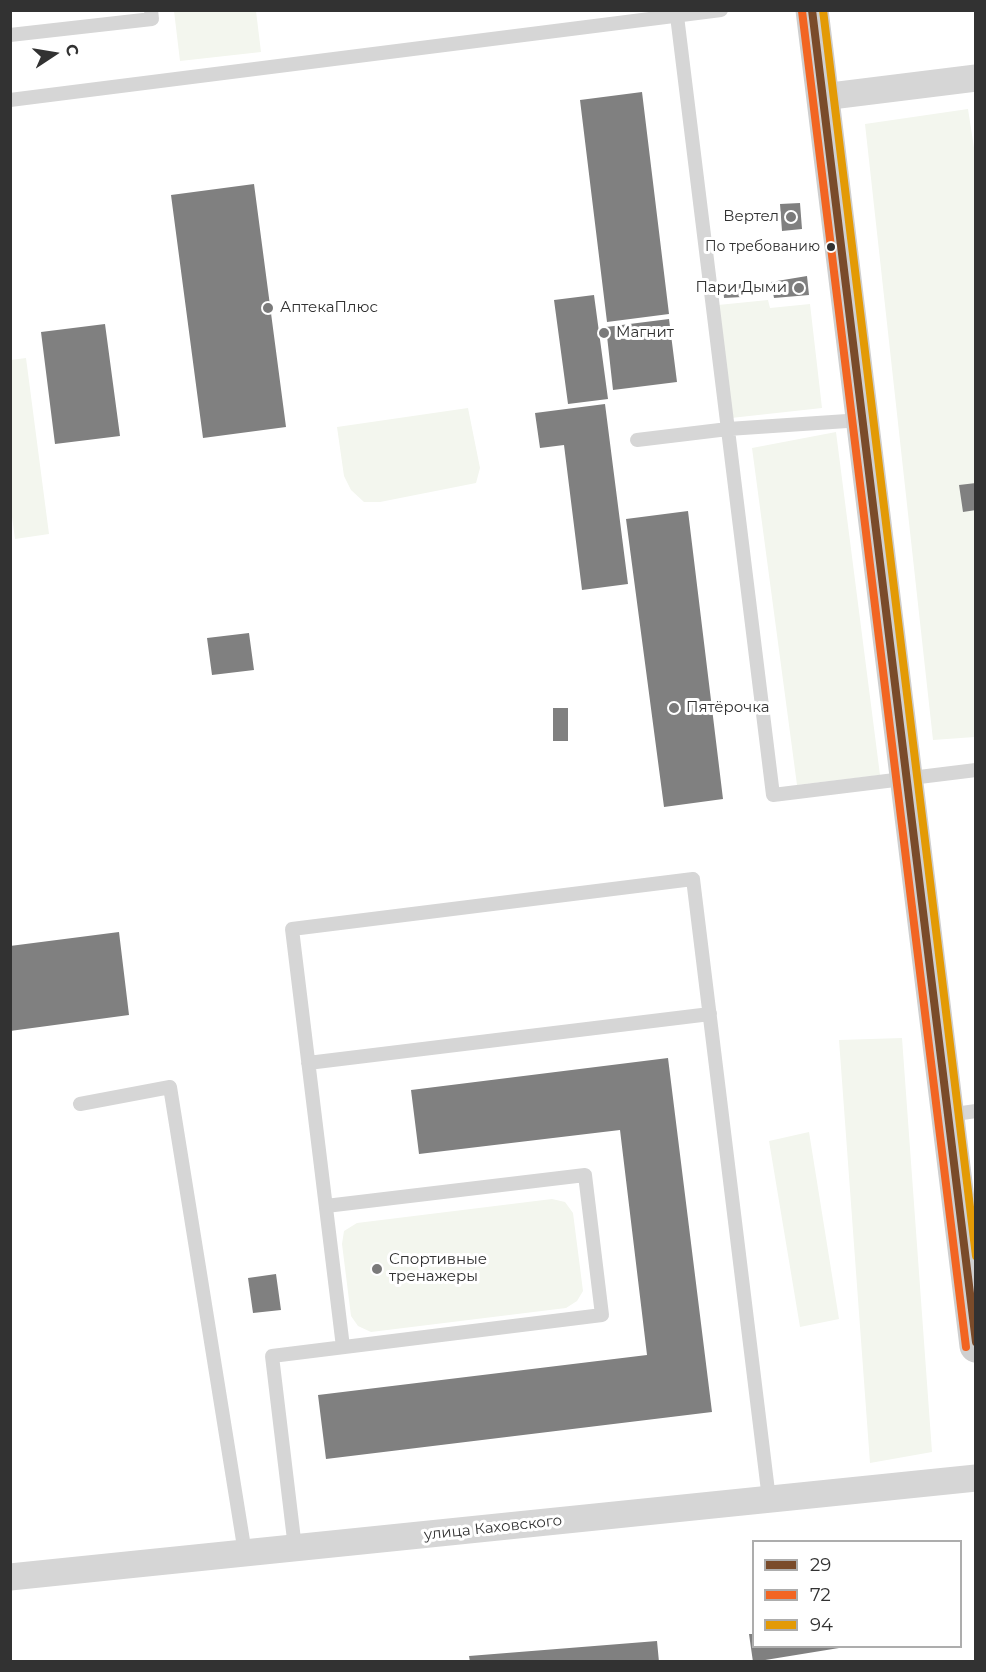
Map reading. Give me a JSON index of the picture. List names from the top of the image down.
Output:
{
  "streets": {
    "street": ["улица Каховского"]
  },
  "places": [
    "Вертел",
    "По требованию",
    "Пари Дыми",
    "АптекаПлюс",
    "Магнит",
    "Пятёрочка",
    "Спортивные тренажеры"
  ],
  "lines": ["transit line 29", "transit line 94", "transit line 72"],
  "legend": ["29", "72", "94"],
  "north": "right"
}
